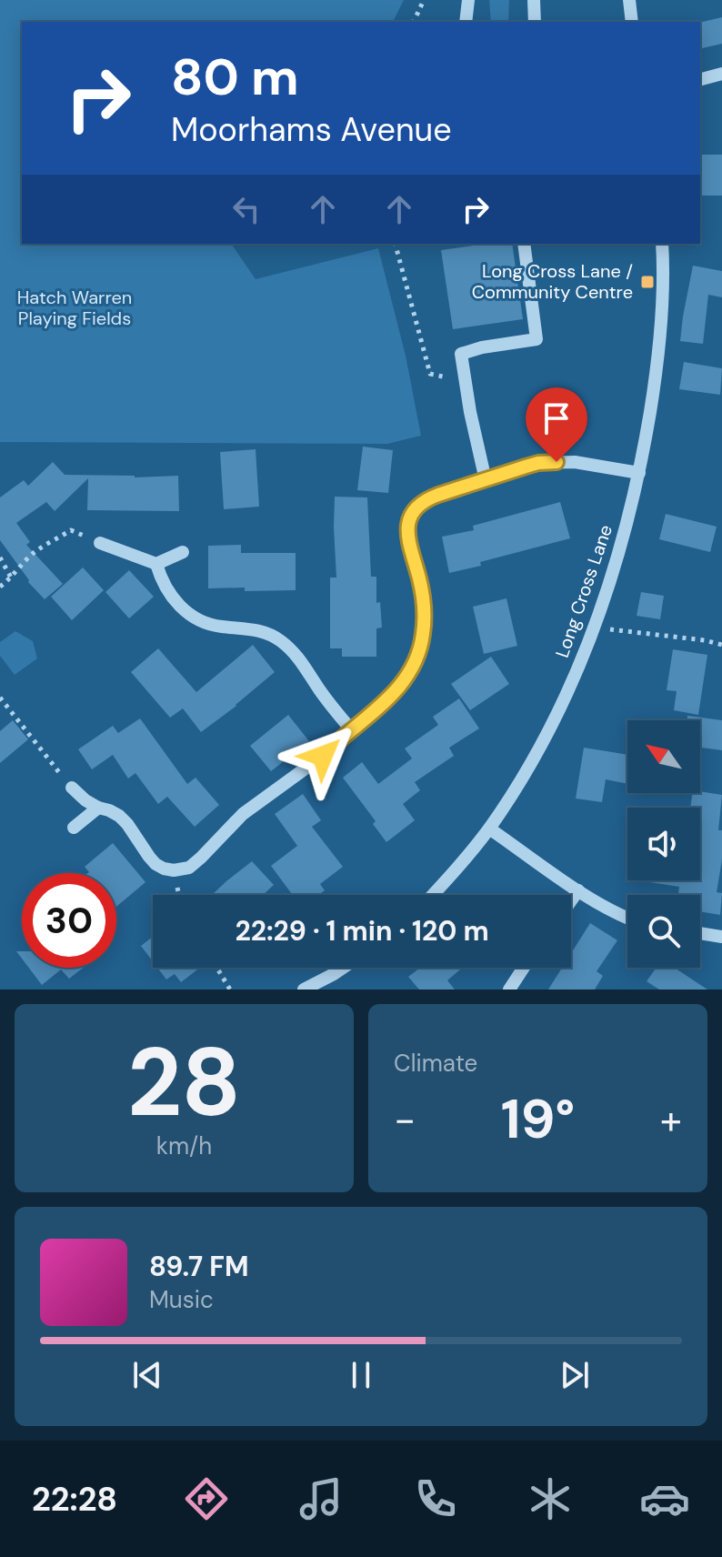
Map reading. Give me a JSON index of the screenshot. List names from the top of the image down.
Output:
{
  "streets": {
    "street": ["Long Cross Lane"]
  },
  "parks": ["Hatch Warren Playing Fields"],
  "places": {
    "transit": ["Long Cross Lane / Community Centre"]
  },
  "north": "top left",
  "page": {
    "turn": ["80 m", "Moorhams Avenue"],
    "limit": "30",
    "trip": "22:29 · 1 min · 120 m",
    "tile": [
      ["28", "km/h"],
      "Climate"
    ],
    "heat": ["−", "19°", "+"],
    "song": ["89.7 FM", "Music"],
    "tabs": "22:28"
  }
}
